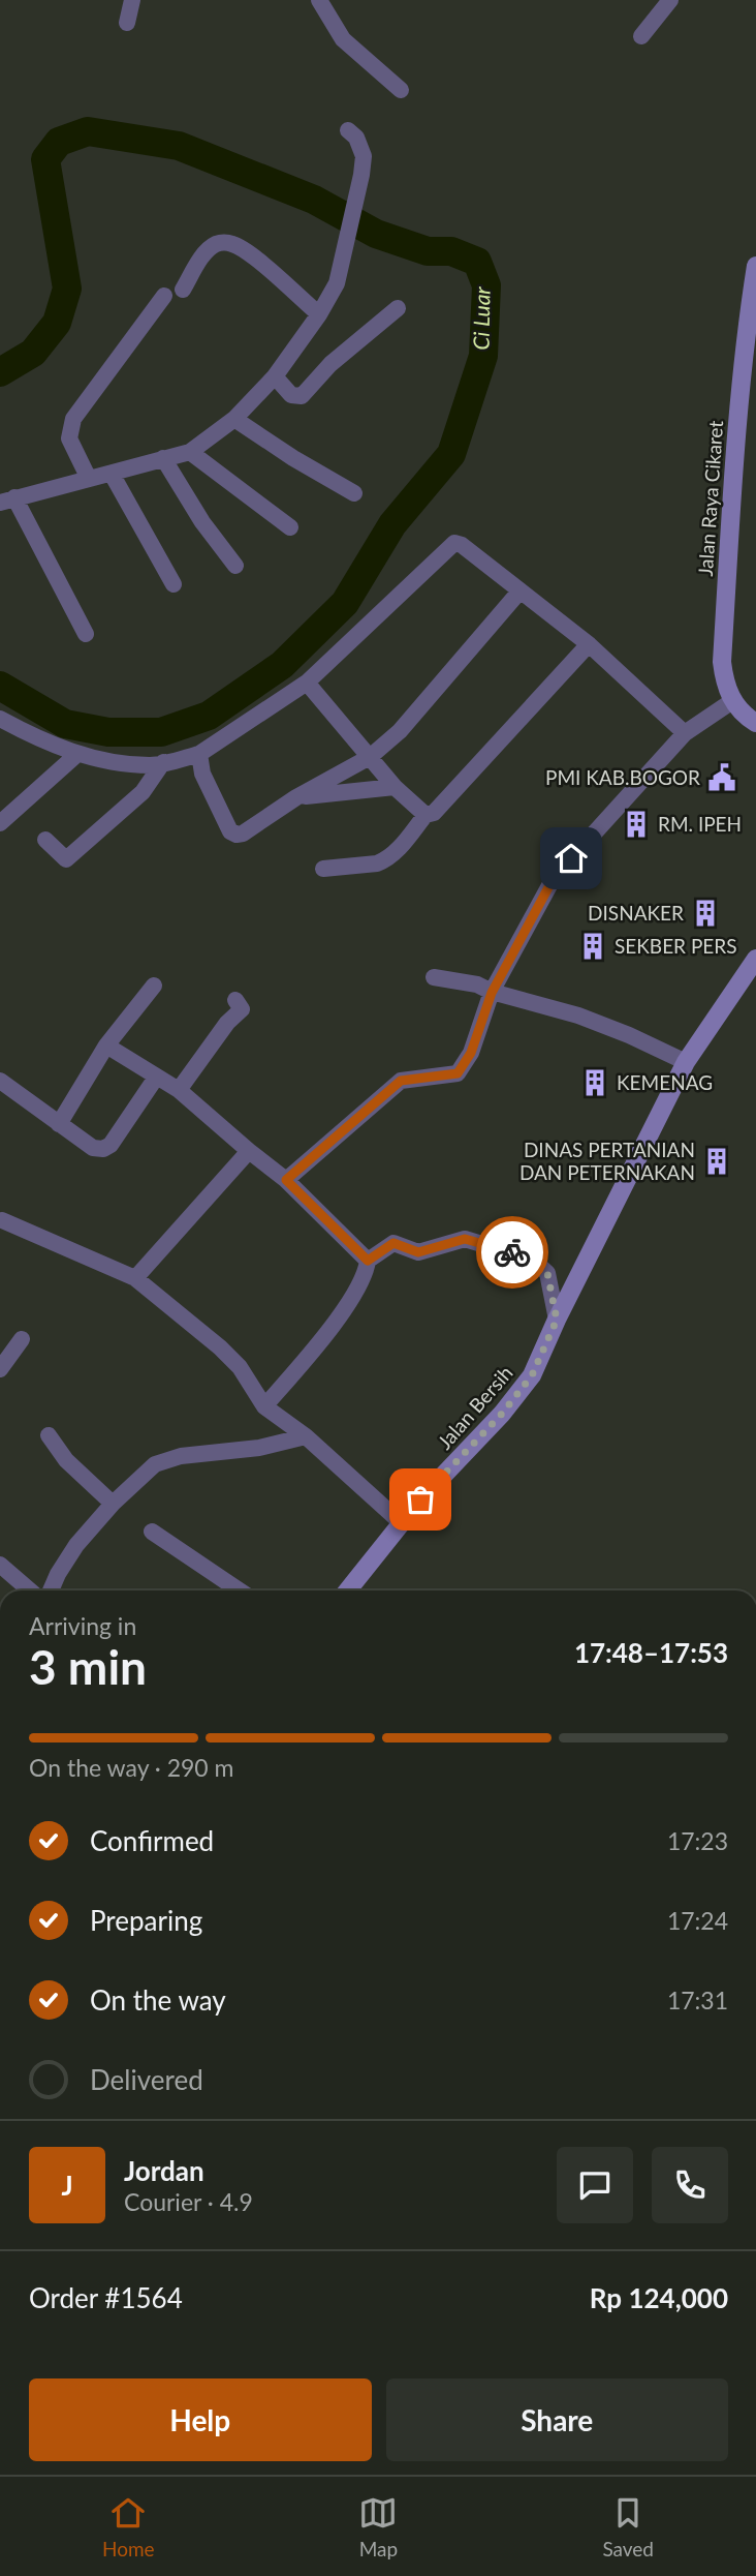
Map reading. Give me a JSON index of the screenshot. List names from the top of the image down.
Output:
{
  "streets": {
    "street": ["Jalan Raya Cikaret", "Jalan Bersih"]
  },
  "water": ["Ci Luar"],
  "places": {
    "public building": ["PMI KAB.BOGOR"],
    "building": [
      "RM. IPEH",
      "DISNAKER",
      "SEKBER PERS",
      "KEMENAG",
      "DINAS PERTANIAN DAN PETERNAKAN"
    ]
  },
  "page": {
    "heading": ["3 min", "Arriving in", "17:48–17:53"],
    "panel": [
      "Jordan",
      "Courier · 4.9",
      "Order #1564",
      "Rp 124,000"
    ],
    "bar": "On the way · 290 m",
    "list": [
      ["Confirmed", "17:23"],
      ["Preparing", "17:24"],
      ["On the way", "17:31"],
      "Delivered"
    ],
    "round": "J",
    "buttons": ["Help", "Share"],
    "tabs": ["Home", "Map", "Saved"]
  }
}
